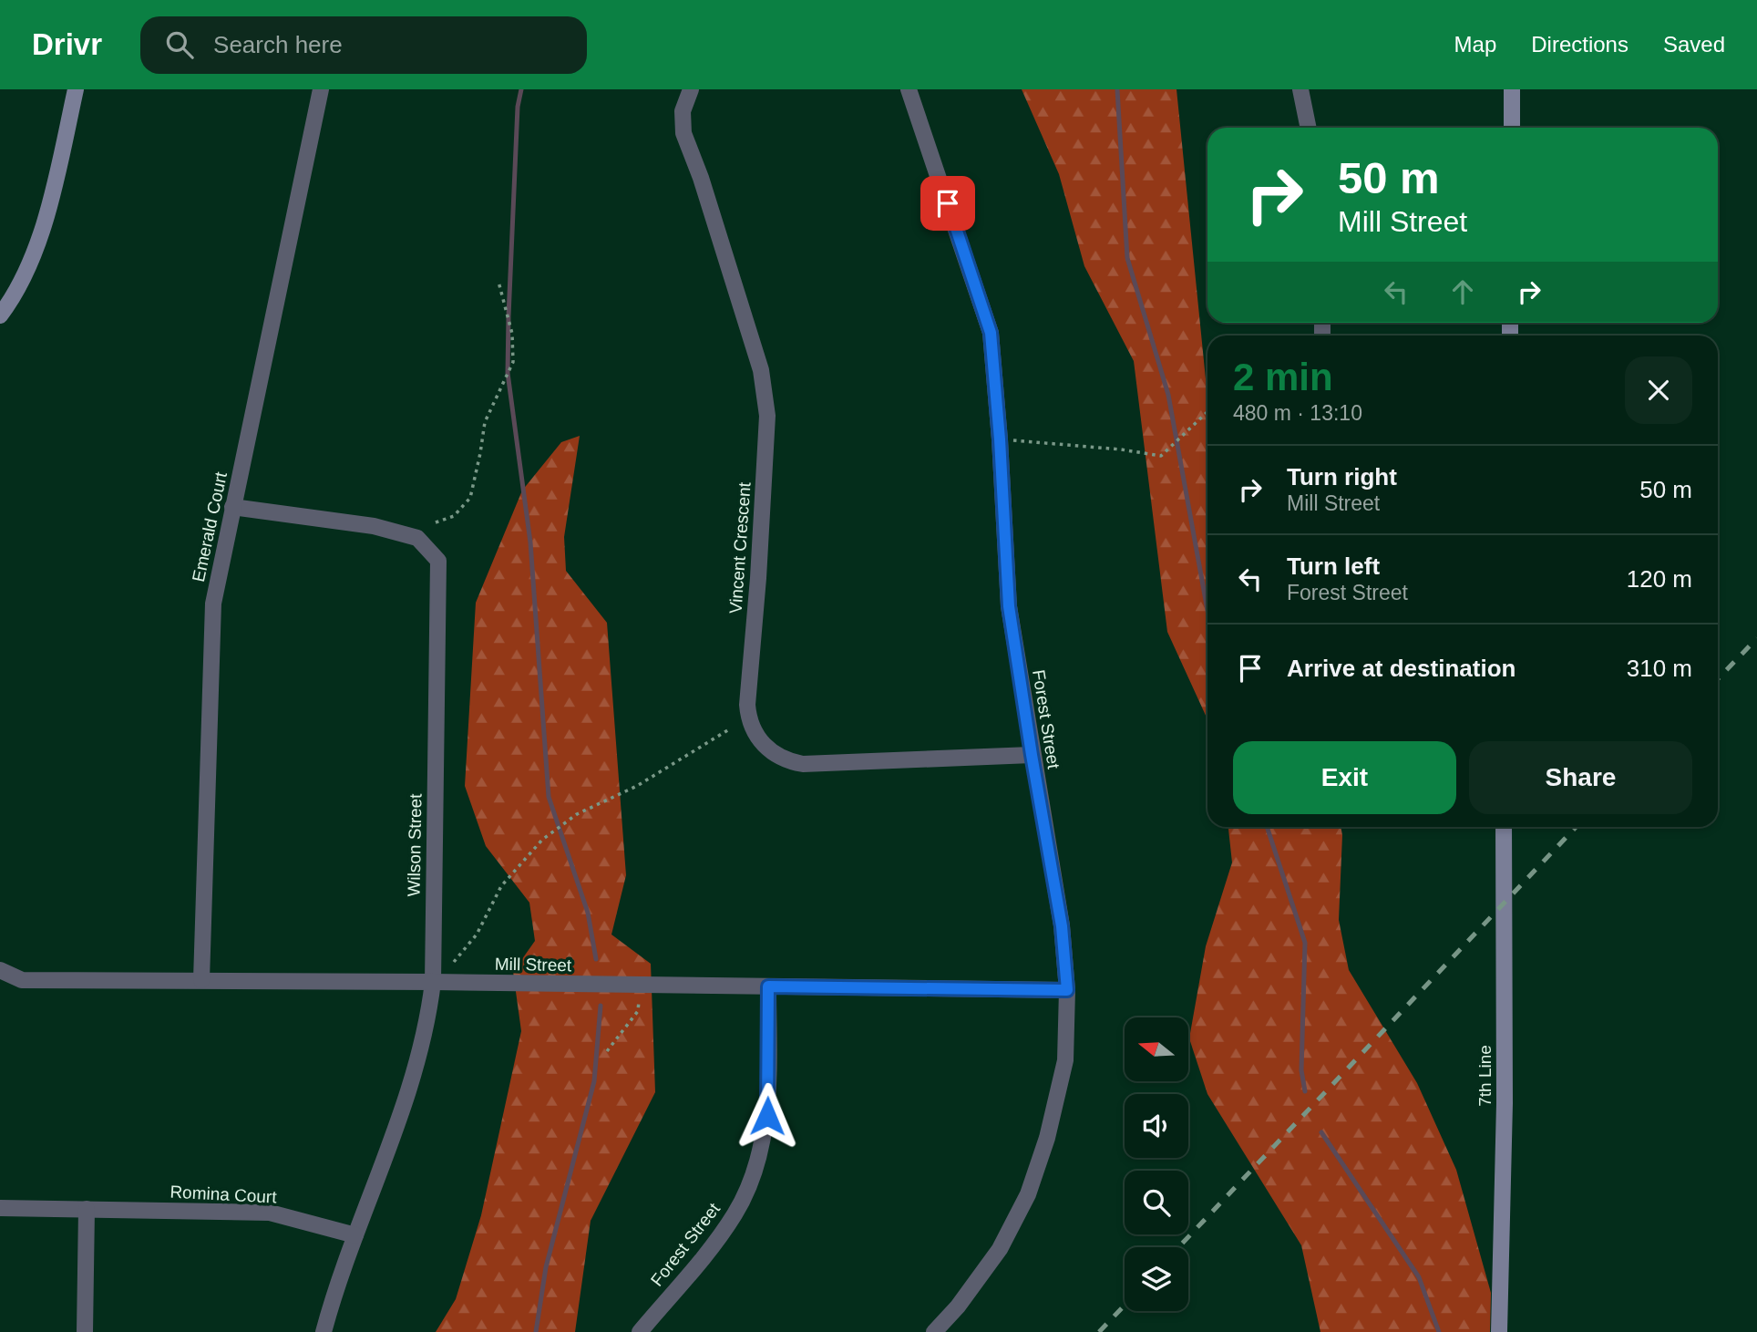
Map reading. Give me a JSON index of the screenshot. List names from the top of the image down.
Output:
{
  "streets": {
    "street": [
      "Emerald Court",
      "Vincent Crescent",
      "Forest Street",
      "Wilson Street",
      "Mill Street",
      "7th Line",
      "Romina Court"
    ]
  },
  "crossings": [
    ["Emerald Court", "Wilson Street"],
    ["Emerald Court", "Mill Street"],
    ["Vincent Crescent", "Forest Street"],
    ["Forest Street", "Mill Street"],
    ["Wilson Street", "Mill Street"],
    ["Wilson Street", "Romina Court"]
  ],
  "north": "left",
  "page": {
    "header": "Drivr",
    "search": "Search here",
    "nav": ["Map", "Directions", "Saved"],
    "turn": ["50 m", "Mill Street"],
    "heading": ["2 min", "480 m · 13:10"],
    "list": [
      {
        "name": "Turn right",
        "note": "Mill Street",
        "value": "50 m"
      },
      {
        "name": "Turn left",
        "note": "Forest Street",
        "value": "120 m"
      },
      {
        "name": "Arrive at destination",
        "value": "310 m"
      }
    ],
    "buttons": ["Exit", "Share"]
  }
}
